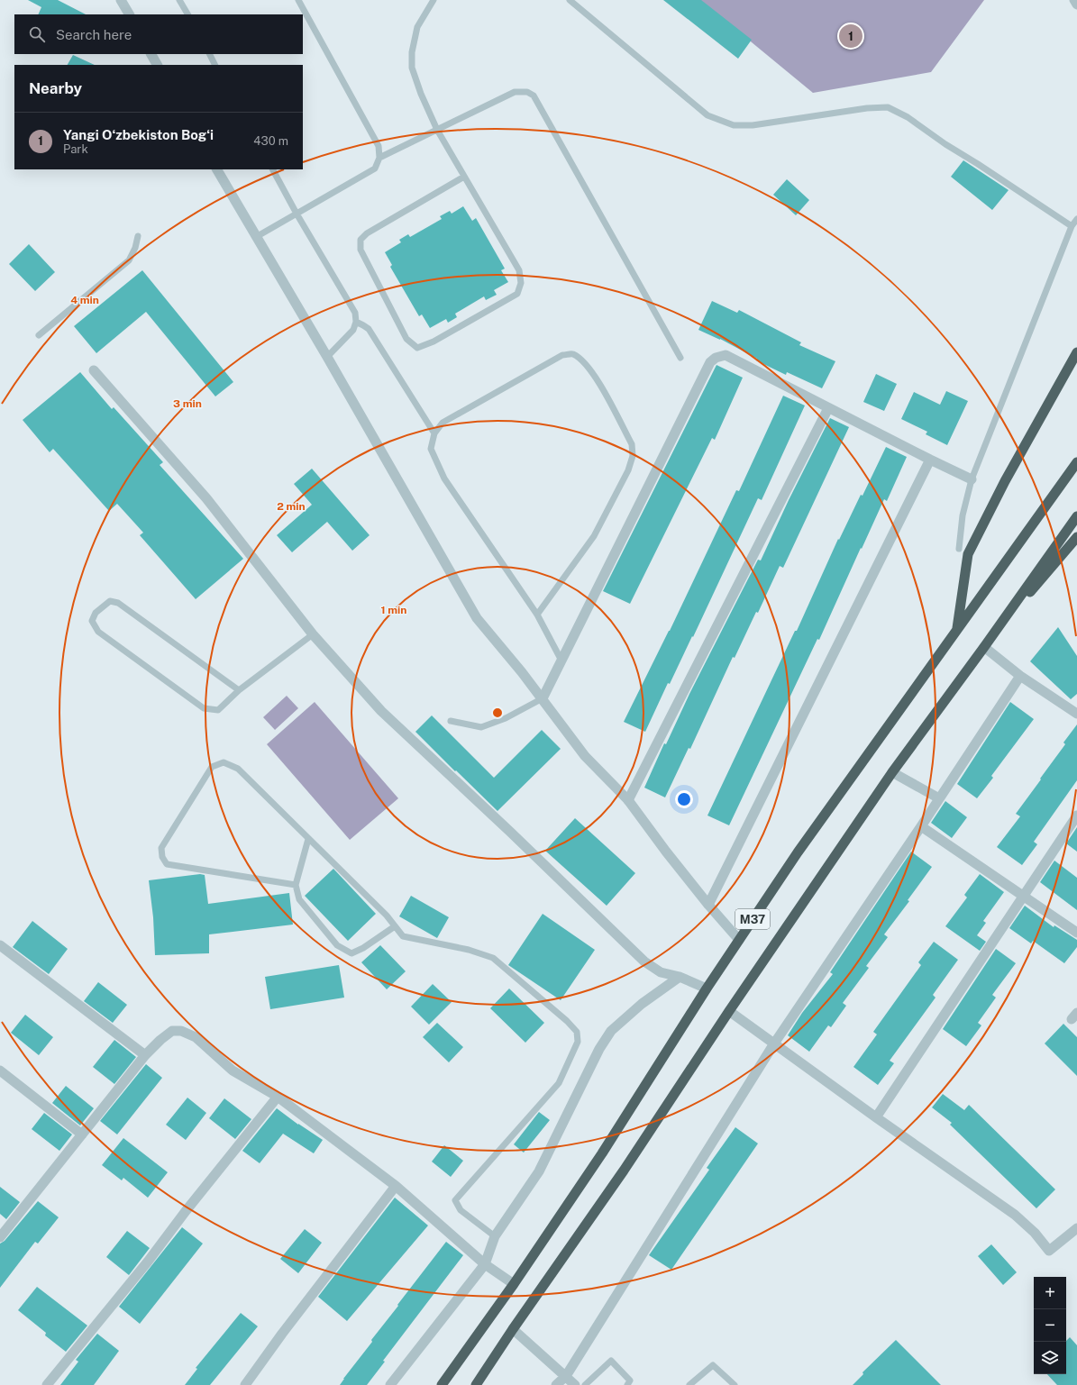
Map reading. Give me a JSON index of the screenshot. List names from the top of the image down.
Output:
{
  "streets": {
    "highway": ["M37"]
  },
  "page": {
    "search": "Search here",
    "pins": "1",
    "heading": "Nearby",
    "list": [
      {
        "mark": "1",
        "name": "Yangi Oʻzbekiston Bogʻi",
        "note": "Park",
        "value": "430 m"
      }
    ],
    "map_buttons": ["+", "−"]
  },
  "rings": [
    "4 min",
    "3 min",
    "2 min",
    "1 min"
  ]
}
